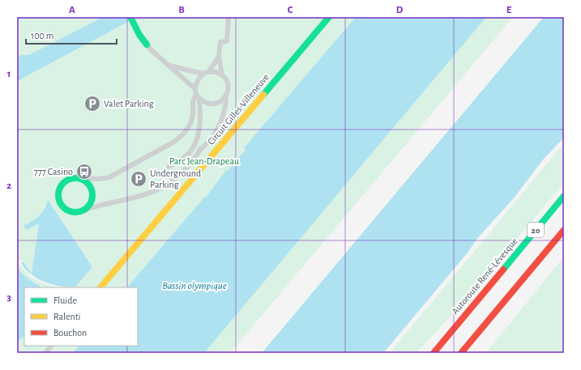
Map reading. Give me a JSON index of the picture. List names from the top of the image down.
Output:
{
  "streets": {
    "main road": ["Circuit Gilles-Villeneuve", "20", "Autoroute René-Lévesque"]
  },
  "water": ["Bassin olympique"],
  "parks": ["Parc Jean-Drapeau"],
  "places": {
    "parking": ["Valet Parking", "Underground Parking"],
    "bus stop": ["777 Casino"]
  },
  "legend": ["Fluide", "Ralenti", "Bouchon"],
  "scale_bar": "100 m",
  "grid": {
    "columns": [
      "A",
      "B",
      "C",
      "D",
      "E"
    ],
    "rows": ["1", "2", "3"]
  }
}
